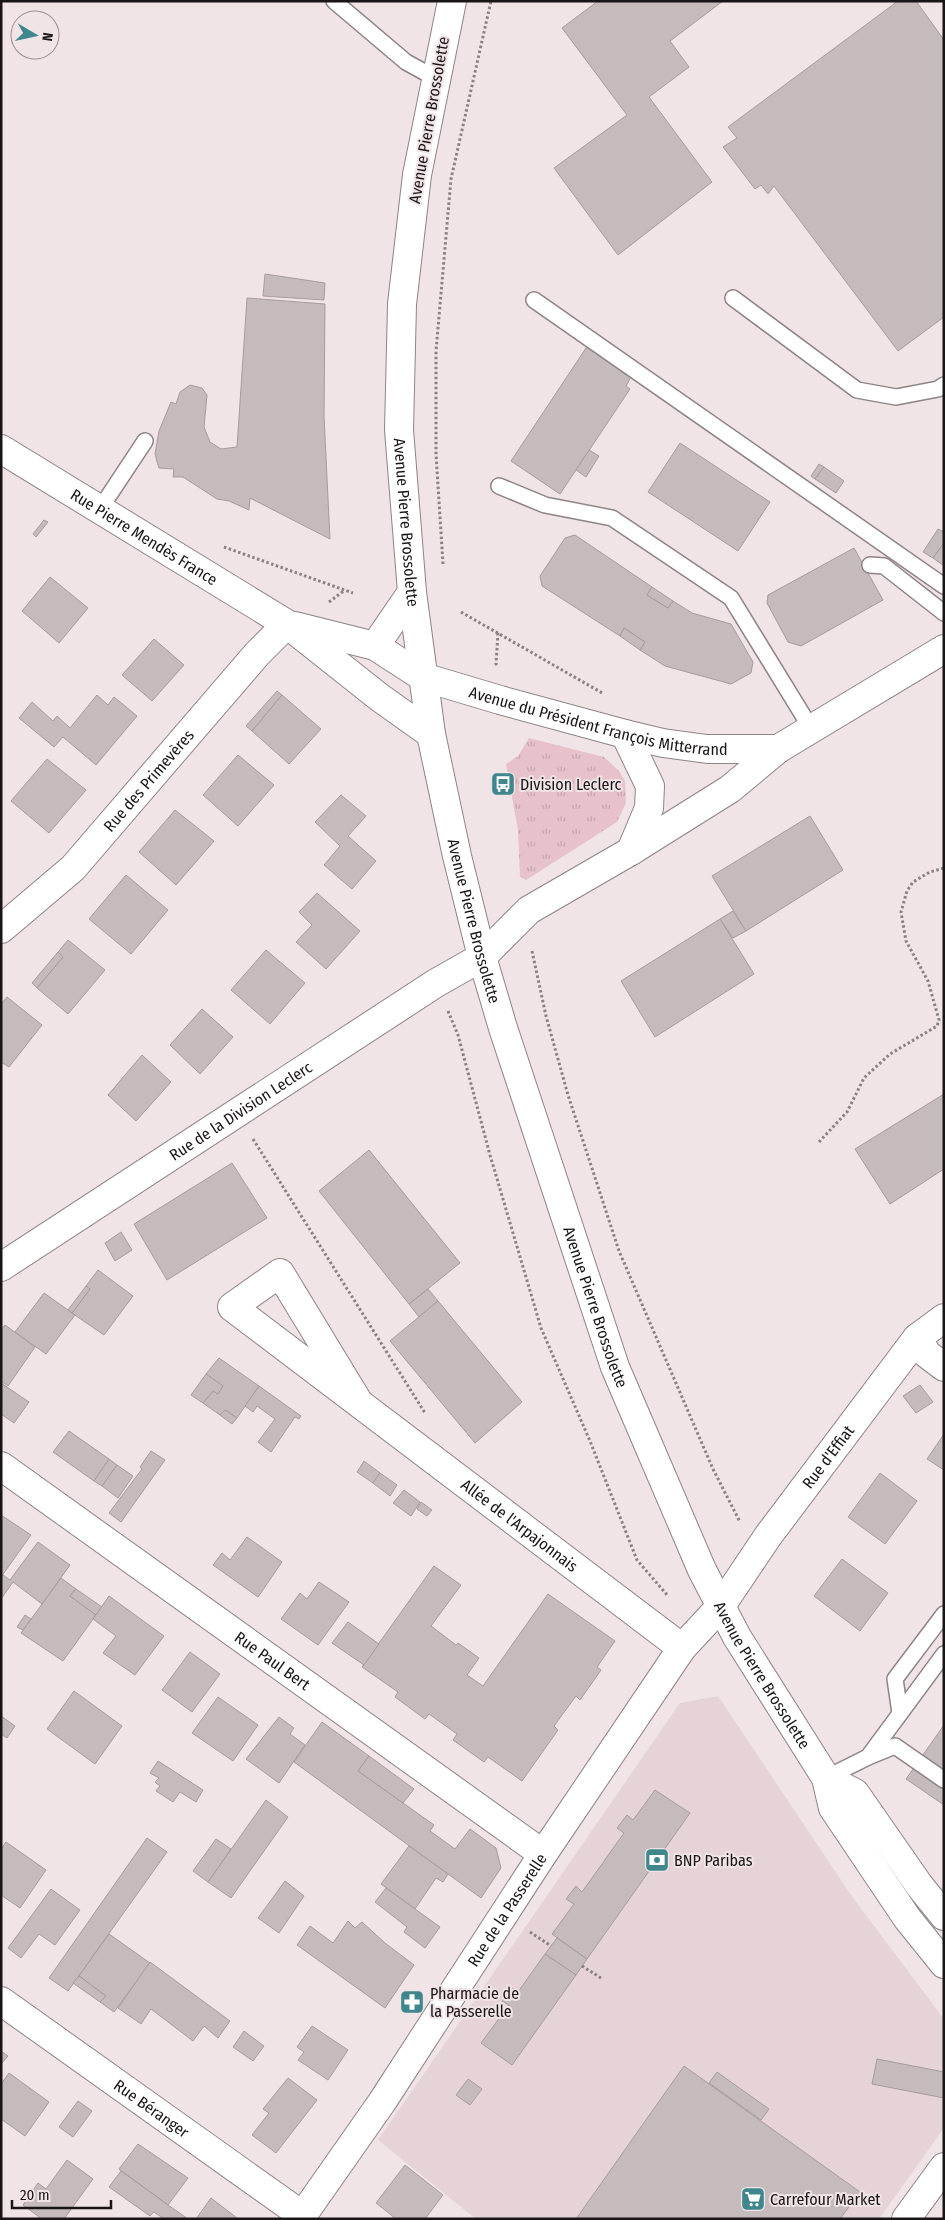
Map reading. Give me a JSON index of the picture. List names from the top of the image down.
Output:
{
  "streets": {
    "street": [
      "Avenue Pierre Brossolette",
      "Rue Pierre Mendès France",
      "Avenue du Président François Mitterrand",
      "Rue des Primevères",
      "Rue de la Division Leclerc",
      "Rue d'Effiat",
      "Allée de l'Arpajonnais",
      "Rue Paul Bert",
      "Rue de la Passerelle",
      "Rue Béranger"
    ]
  },
  "crossings": [
    ["Avenue Pierre Brossolette", "Rue Pierre Mendès France"],
    ["Avenue Pierre Brossolette", "Avenue du Président François Mitterrand"],
    ["Avenue Pierre Brossolette", "Rue de la Division Leclerc"],
    ["Avenue Pierre Brossolette", "Rue d'Effiat"],
    ["Avenue Pierre Brossolette", "Rue de la Passerelle"],
    ["Rue Pierre Mendès France", "Avenue du Président François Mitterrand"],
    ["Rue Pierre Mendès France", "Rue des Primevères"],
    ["Avenue du Président François Mitterrand", "Rue de la Division Leclerc"],
    ["Rue d'Effiat", "Rue de la Passerelle"],
    ["Allée de l'Arpajonnais", "Rue de la Passerelle"],
    ["Rue Paul Bert", "Rue de la Passerelle"],
    ["Rue de la Passerelle", "Rue Béranger"]
  ],
  "places": {
    "bus stop": ["Division Leclerc"],
    "bank": ["BNP Paribas"],
    "pharmacy": ["Pharmacie de la Passerelle"],
    "supermarket": ["Carrefour Market"]
  },
  "scale_bar": "20 m",
  "north": "right"
}
